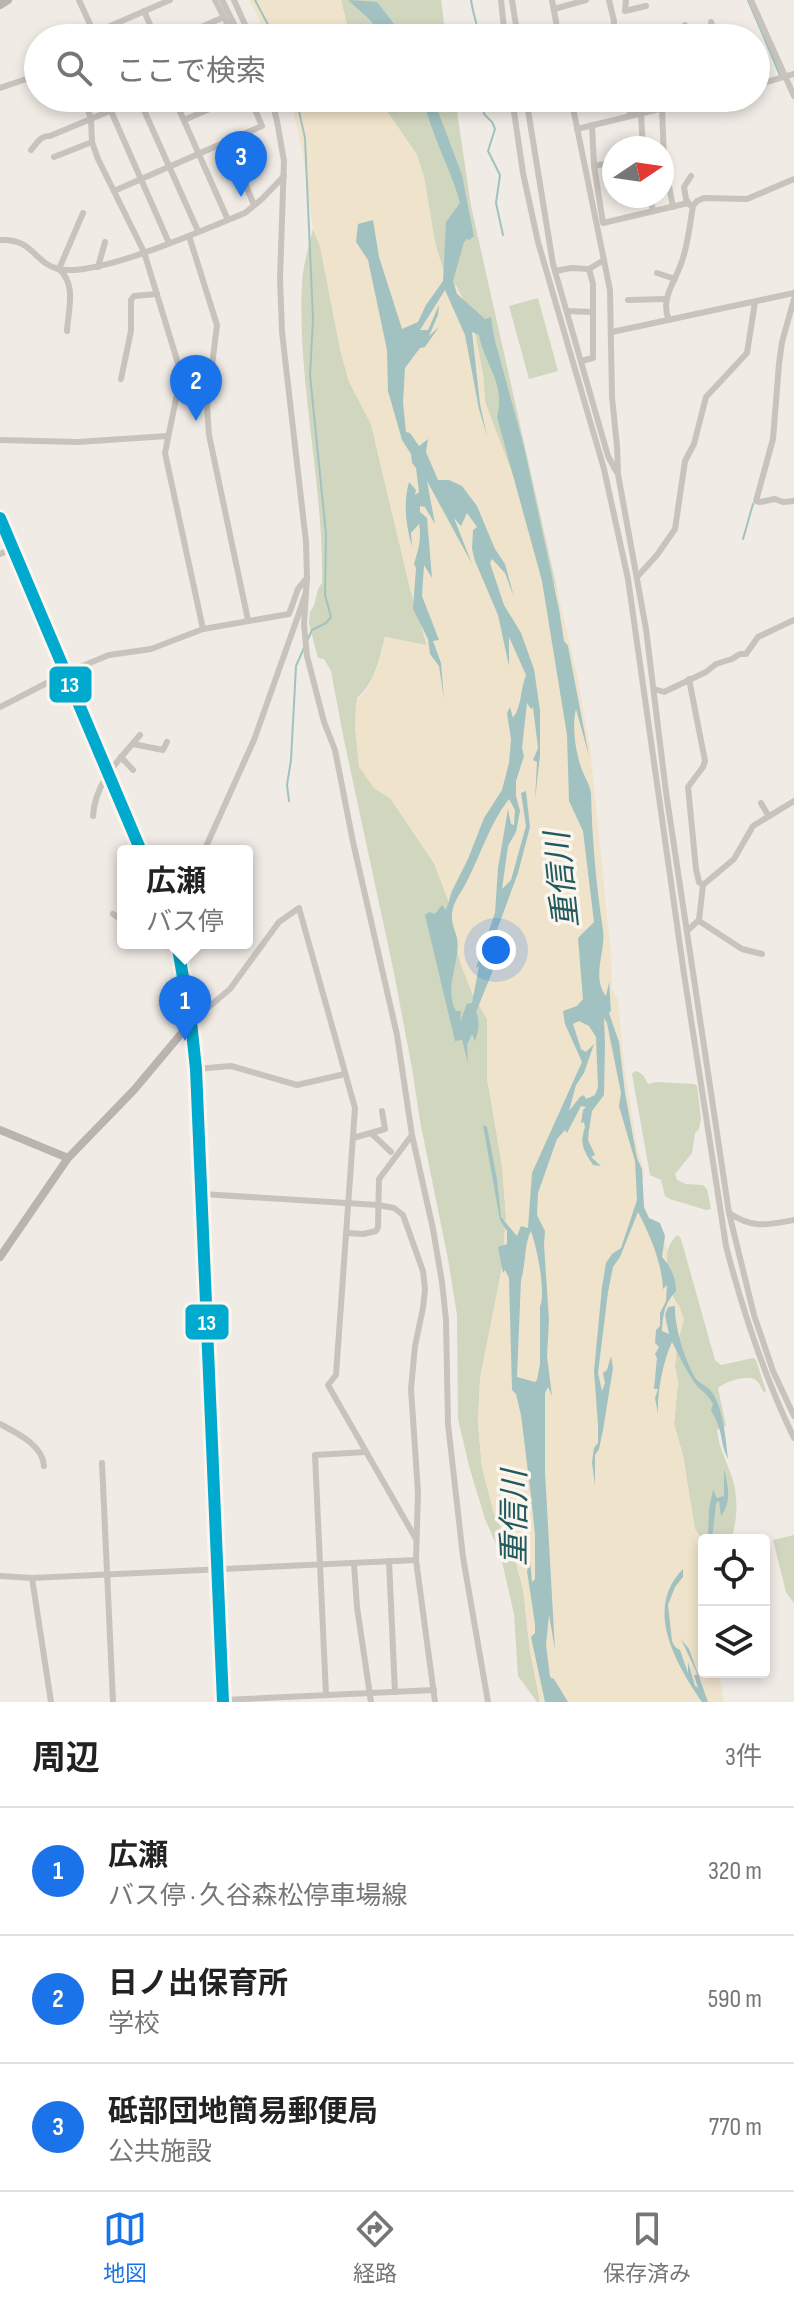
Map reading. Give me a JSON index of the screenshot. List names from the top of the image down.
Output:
{
  "water": ["重信川"],
  "lines": ["transit line 13"],
  "north": "right",
  "page": {
    "search": "ここで検索",
    "pins": ["3", "2", "1"],
    "popup": ["広瀬", "バス停"],
    "heading": ["周辺", "3件"],
    "list": [
      {
        "mark": "1",
        "name": "広瀬",
        "note": "バス停 · 久谷森松停車場線",
        "value": "320 m"
      },
      {
        "mark": "2",
        "name": "日ノ出保育所",
        "note": "学校",
        "value": "590 m"
      },
      {
        "mark": "3",
        "name": "砥部団地簡易郵便局",
        "note": "公共施設",
        "value": "770 m"
      }
    ],
    "nav": ["地図", "経路", "保存済み"]
  }
}
